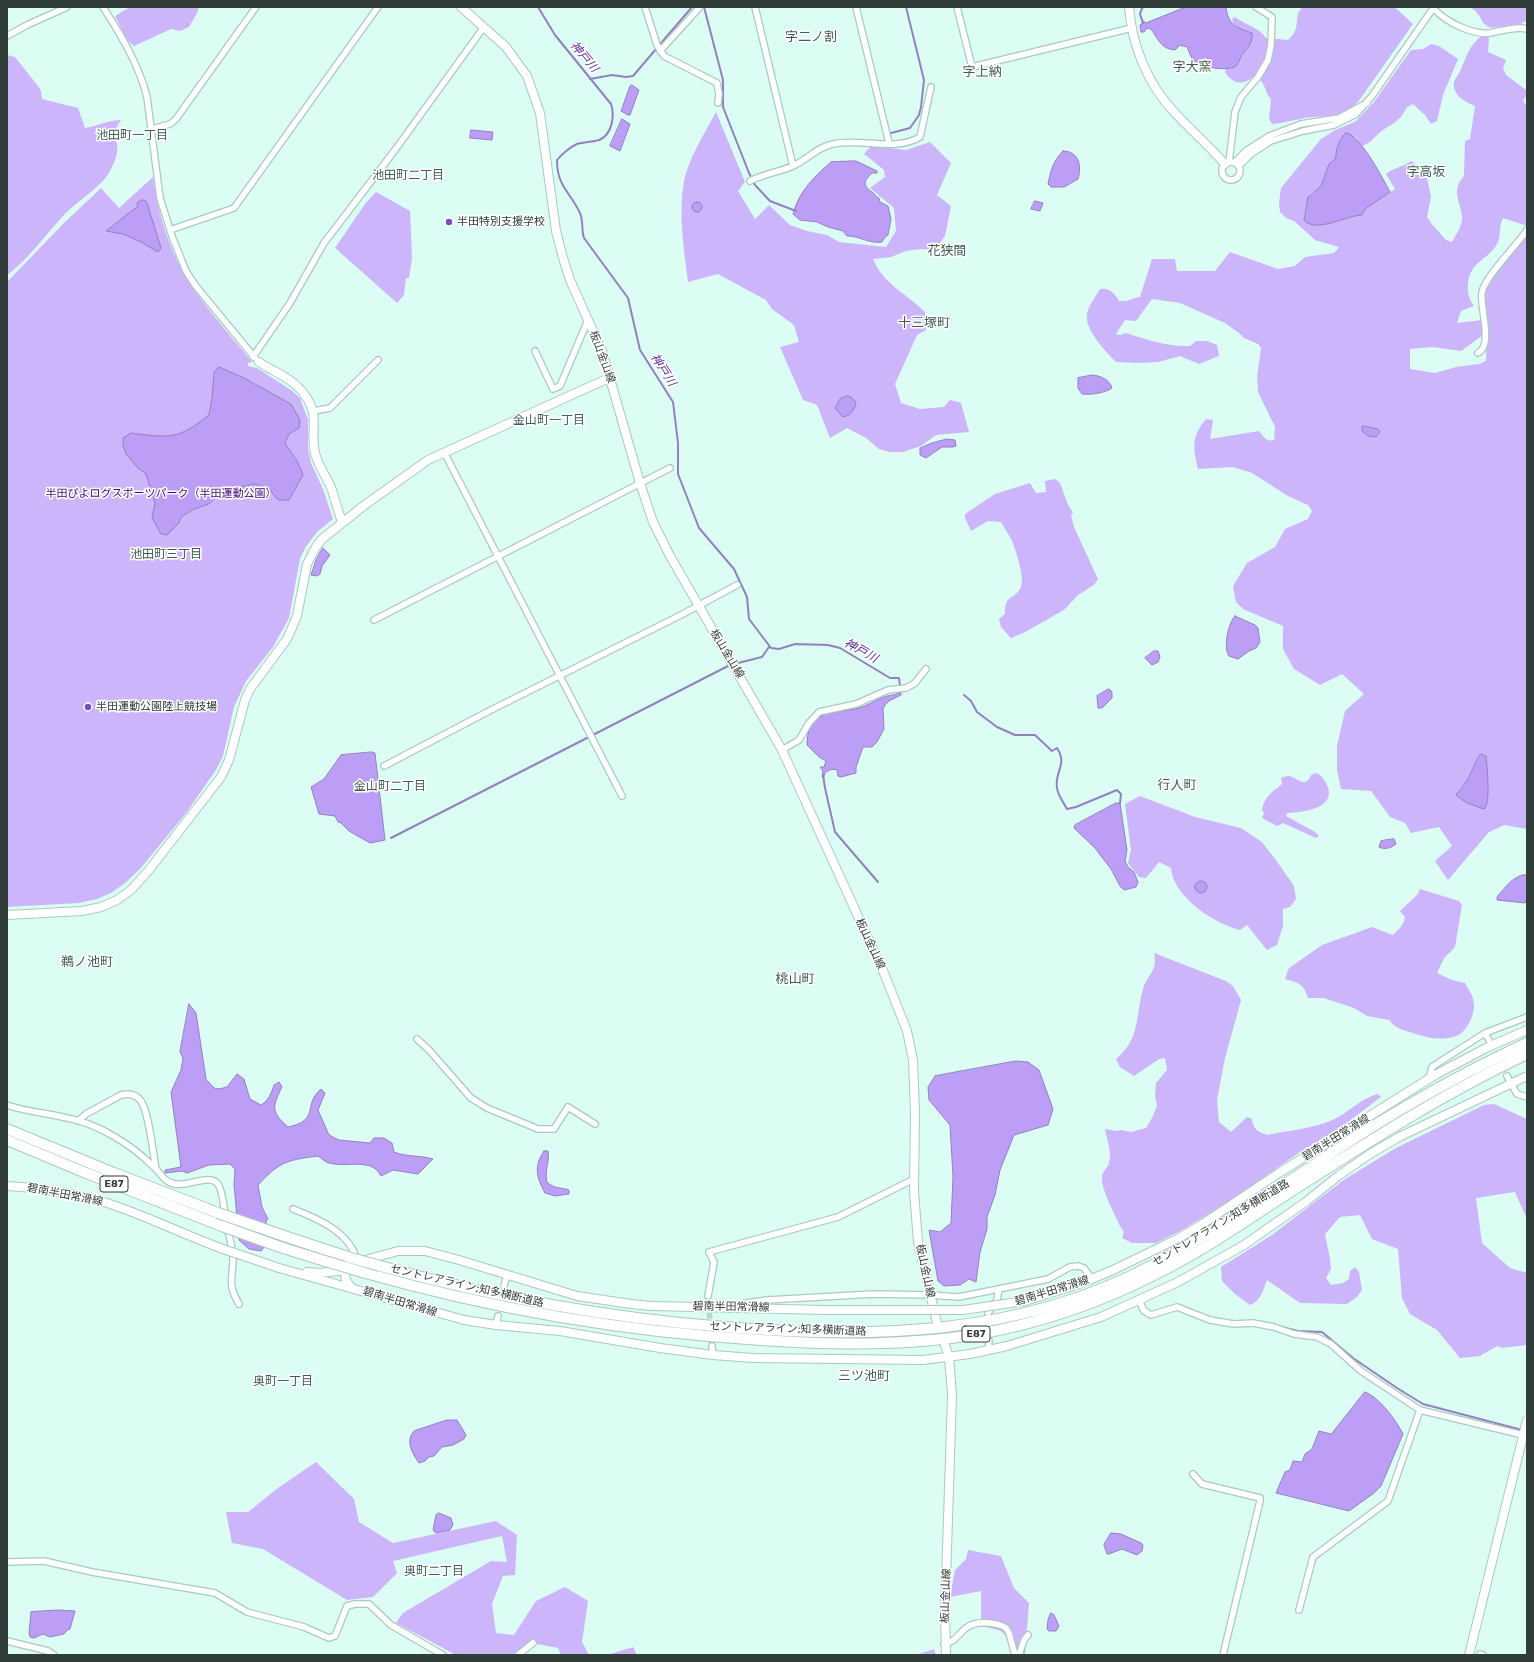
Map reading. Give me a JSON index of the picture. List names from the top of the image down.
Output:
{
  "streets": {
    "highway": ["E87", "セントレアライン;知多横断道路"],
    "main road": ["板山金山線", "碧南半田常滑線"]
  },
  "crossings": [
    ["板山金山線", "碧南半田常滑線"],
    ["碧南半田常滑線", "セントレアライン;知多横断道路"]
  ],
  "districts": [
    "字二ノ割",
    "字大窯",
    "字上納",
    "池田町一丁目",
    "字高坂",
    "池田町二丁目",
    "花狭間",
    "十三塚町",
    "金山町一丁目",
    "池田町三丁目",
    "行人町",
    "金山町二丁目",
    "鵜ノ池町",
    "桃山町",
    "三ツ池町",
    "奥町一丁目",
    "奥町二丁目"
  ],
  "water": ["神戸川"],
  "parks": ["半田ぴよログスポーツパーク（半田運動公園）"],
  "places": ["半田特別支援学校", "半田運動公園陸上競技場"]
}
